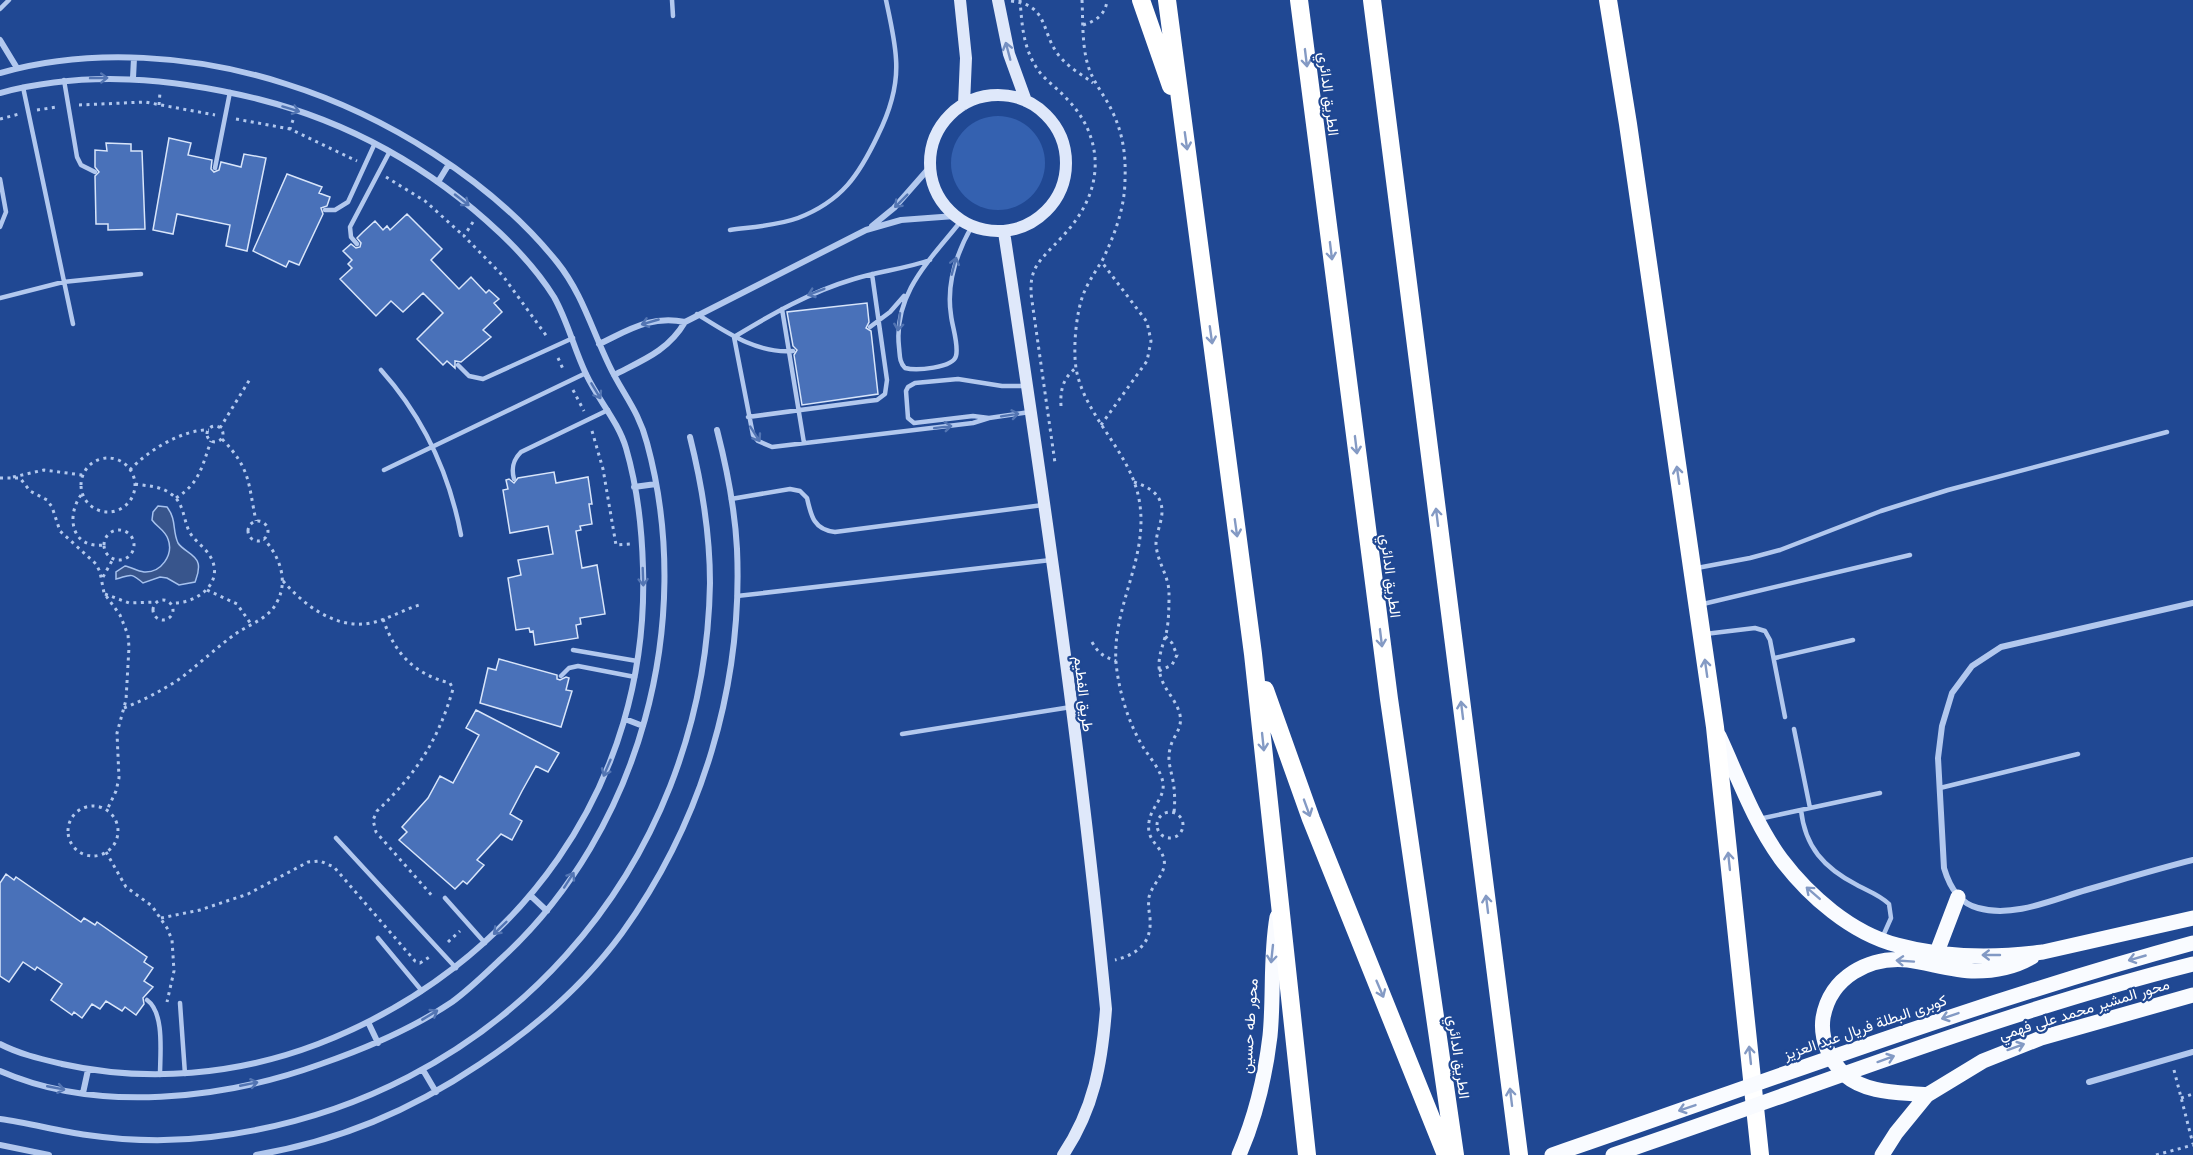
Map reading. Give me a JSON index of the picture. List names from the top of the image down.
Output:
{
  "streets": {
    "highway": ["الطريق الدائري"],
    "main road": ["محور المشير محمد على فهمي", "محور طه حسين", "كوبرى البطلة فريال عبد العزيز"],
    "street": ["طريق الفطيم"]
  },
  "one_way": ["محور طه حسين"]
}
